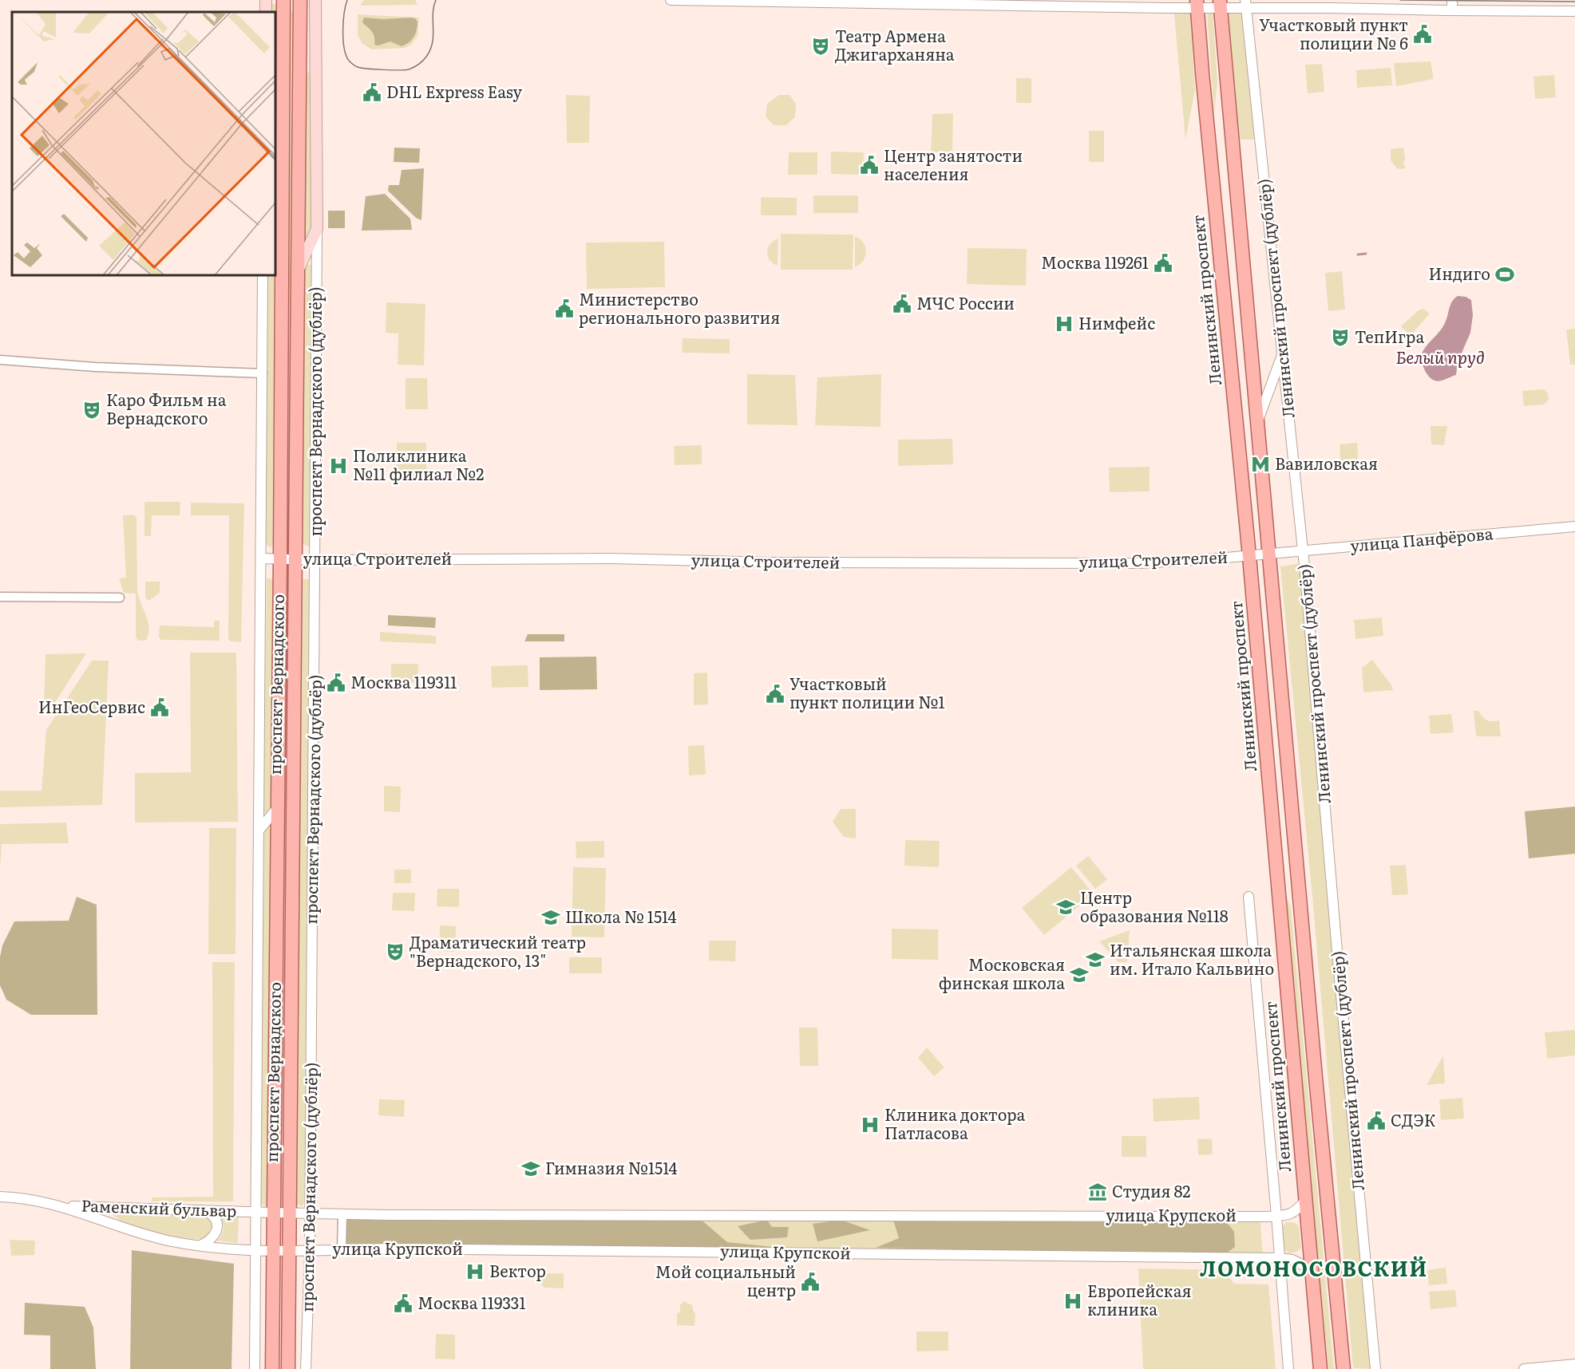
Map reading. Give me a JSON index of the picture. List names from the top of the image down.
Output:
{
  "streets": {
    "main road": ["Ленинский проспект", "проспект Вернадского (дублёр)", "проспект Вернадского"],
    "street": [
      "Ленинский проспект (дублёр)",
      "улица Панфёрова",
      "улица Строителей",
      "Раменский бульвар",
      "улица Крупской"
    ]
  },
  "crossings": [
    ["Ленинский проспект (дублёр)", "улица Панфёрова"],
    ["Ленинский проспект", "улица Строителей"],
    ["Ленинский проспект", "улица Крупской"],
    ["проспект Вернадского (дублёр)", "улица Строителей"],
    ["проспект Вернадского (дублёр)", "проспект Вернадского"],
    ["проспект Вернадского (дублёр)", "улица Крупской"],
    ["улица Панфёрова", "улица Строителей"],
    ["улица Строителей", "проспект Вернадского"],
    ["проспект Вернадского", "улица Крупской"],
    ["Раменский бульвар", "улица Крупской"]
  ],
  "districts": ["ЛОМОНОСОВСКИЙ"],
  "water": ["Белый пруд"],
  "places": {
    "public building": [
      "Участковый пункт полиции № 6",
      "DHL Express Easy",
      "Центр занятости населения",
      "Москва 119261",
      "МЧС России",
      "Министерство регионального развития",
      "Москва 119311",
      "Участковый пункт полиции №1",
      "ИнГеоСервис",
      "СДЭК",
      "Мой социальный центр",
      "Москва 119331"
    ],
    "theatre": [
      "Театр Армена Джигарханяна",
      "ТепИгра",
      "Каро Фильм на Вернадского",
      "Драматический театр \"Вернадского, 13\""
    ],
    "sports": ["Индиго"],
    "hospital": [
      "Нимфейс",
      "Поликлиника №11 филиал №2",
      "Клиника доктора Патласова",
      "Вектор",
      "Европейская клиника"
    ],
    "metro station": ["Вавиловская"],
    "school or university": [
      "Центр образования №118",
      "Школа № 1514",
      "Итальянская школа им. Итало Кальвино",
      "Московская финская школа",
      "Гимназия №1514"
    ],
    "museum": ["Студия 82"]
  }
}
